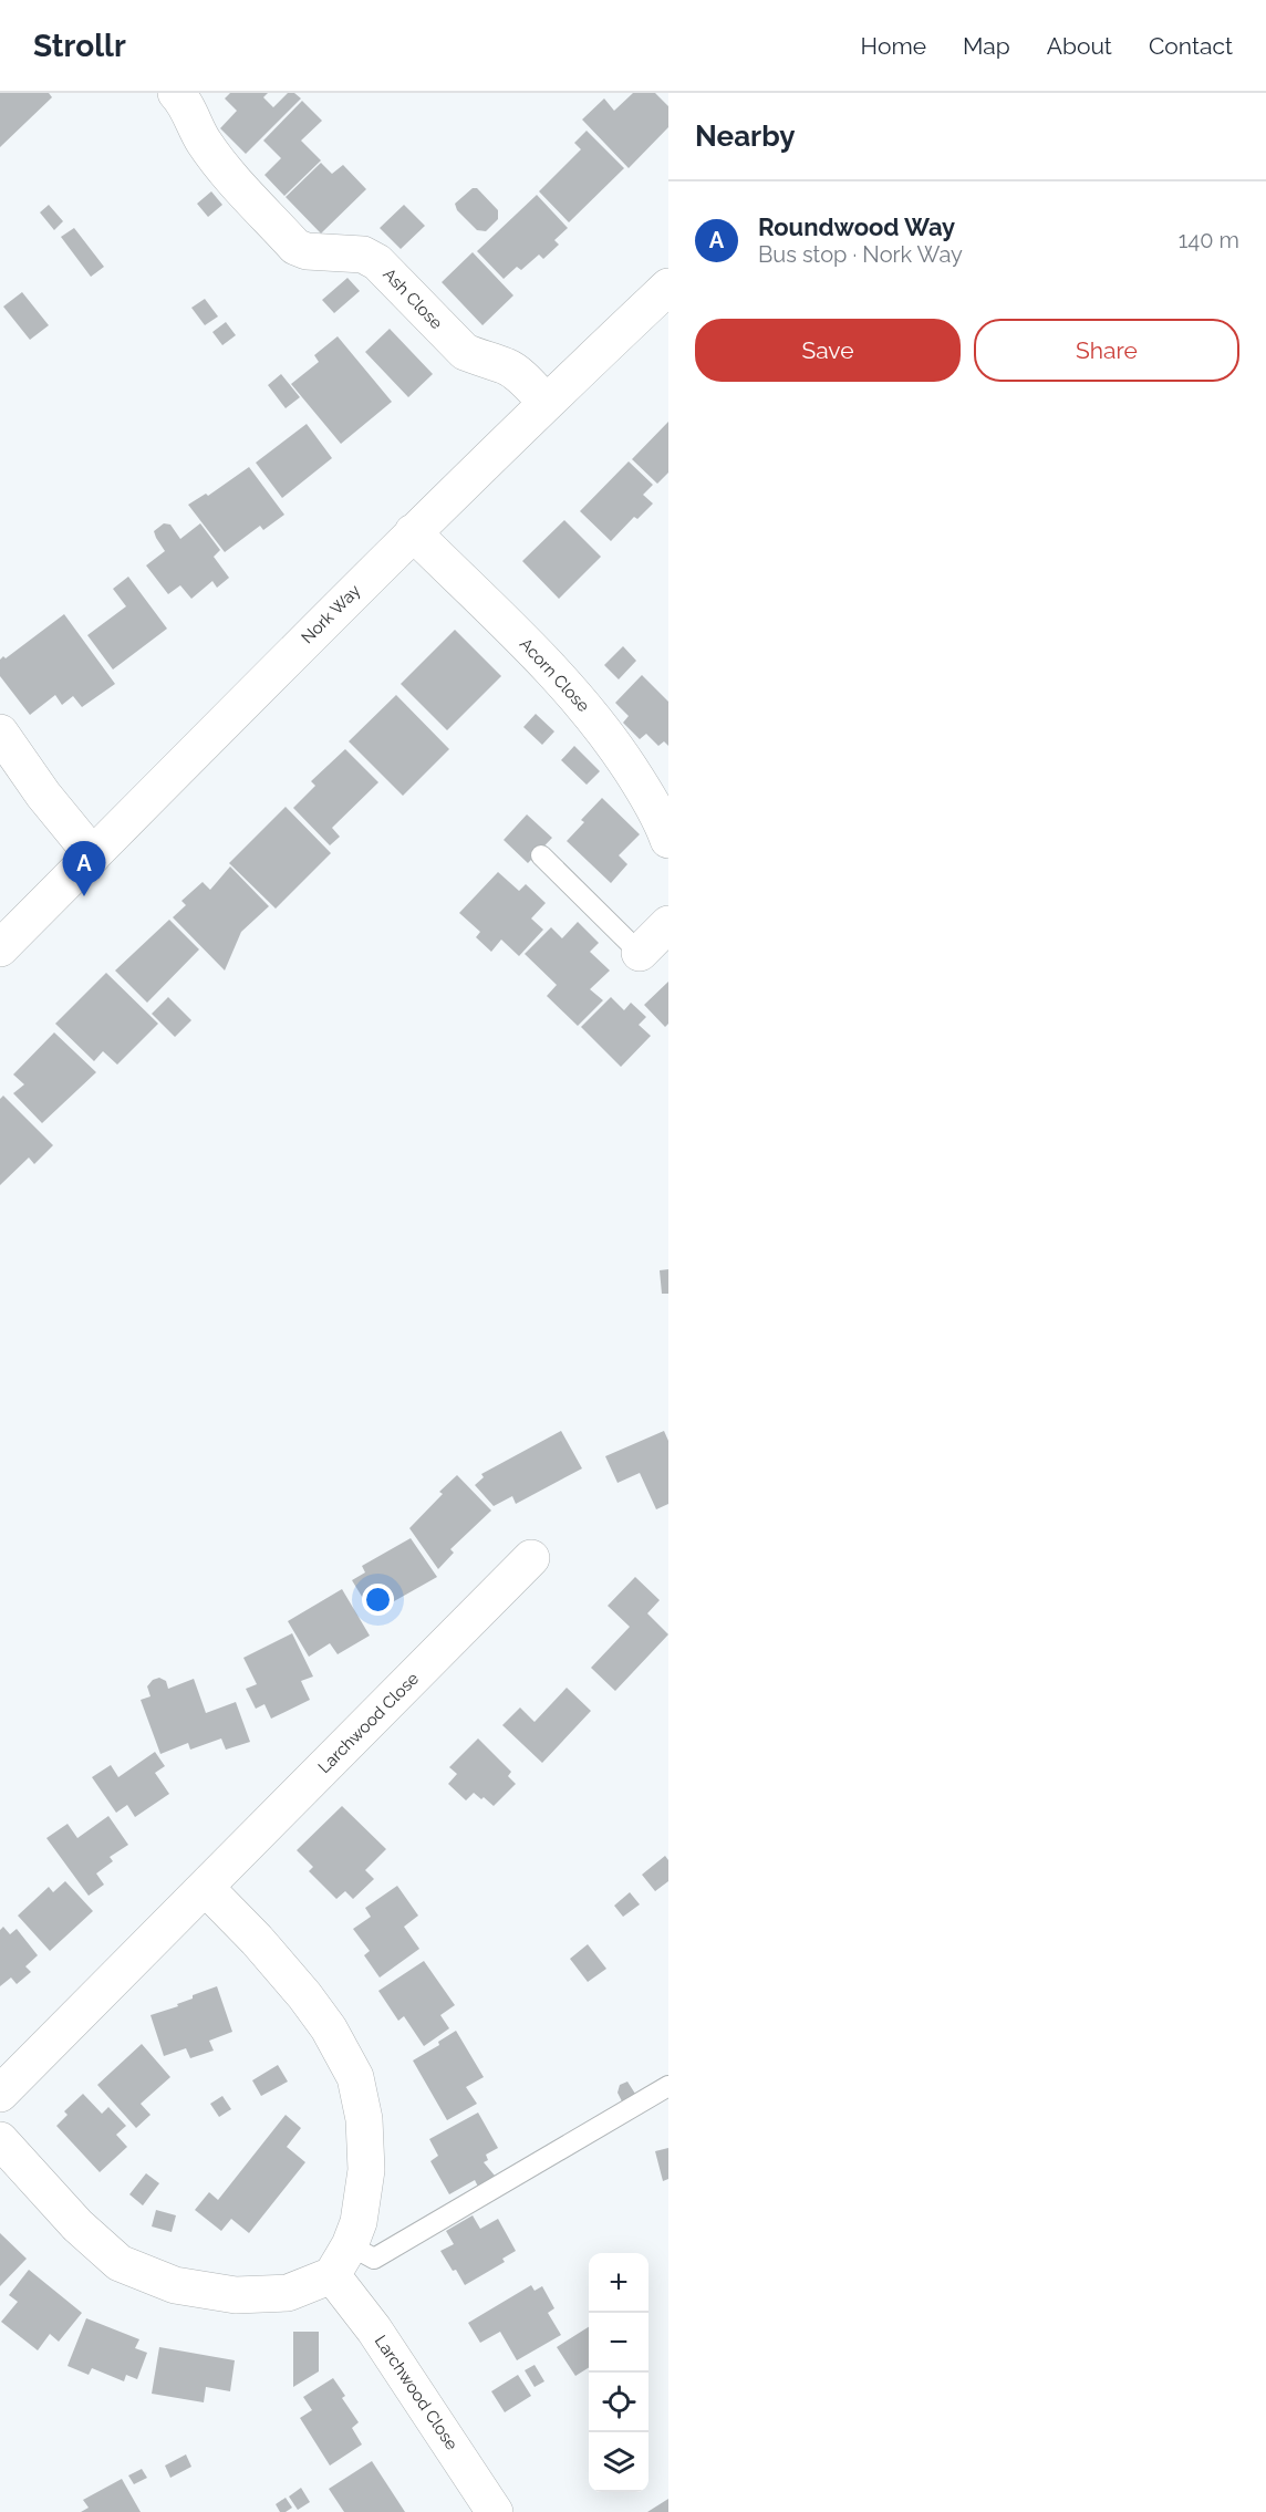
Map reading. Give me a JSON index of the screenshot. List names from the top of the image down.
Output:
{
  "streets": {
    "street": [
      "Ash Close",
      "Nork Way",
      "Acorn Close",
      "Larchwood Close"
    ]
  },
  "crossings": [
    ["Ash Close", "Nork Way"],
    ["Nork Way", "Acorn Close"]
  ],
  "page": {
    "header": "Strollr",
    "nav": [
      "Home",
      "Map",
      "About",
      "Contact"
    ],
    "heading": "Nearby",
    "list": [
      {
        "mark": "A",
        "name": "Roundwood Way",
        "note": "Bus stop · Nork Way",
        "value": "140 m"
      }
    ],
    "buttons": ["Save", "Share"],
    "pins": "A",
    "map_buttons": ["+", "−"]
  }
}
